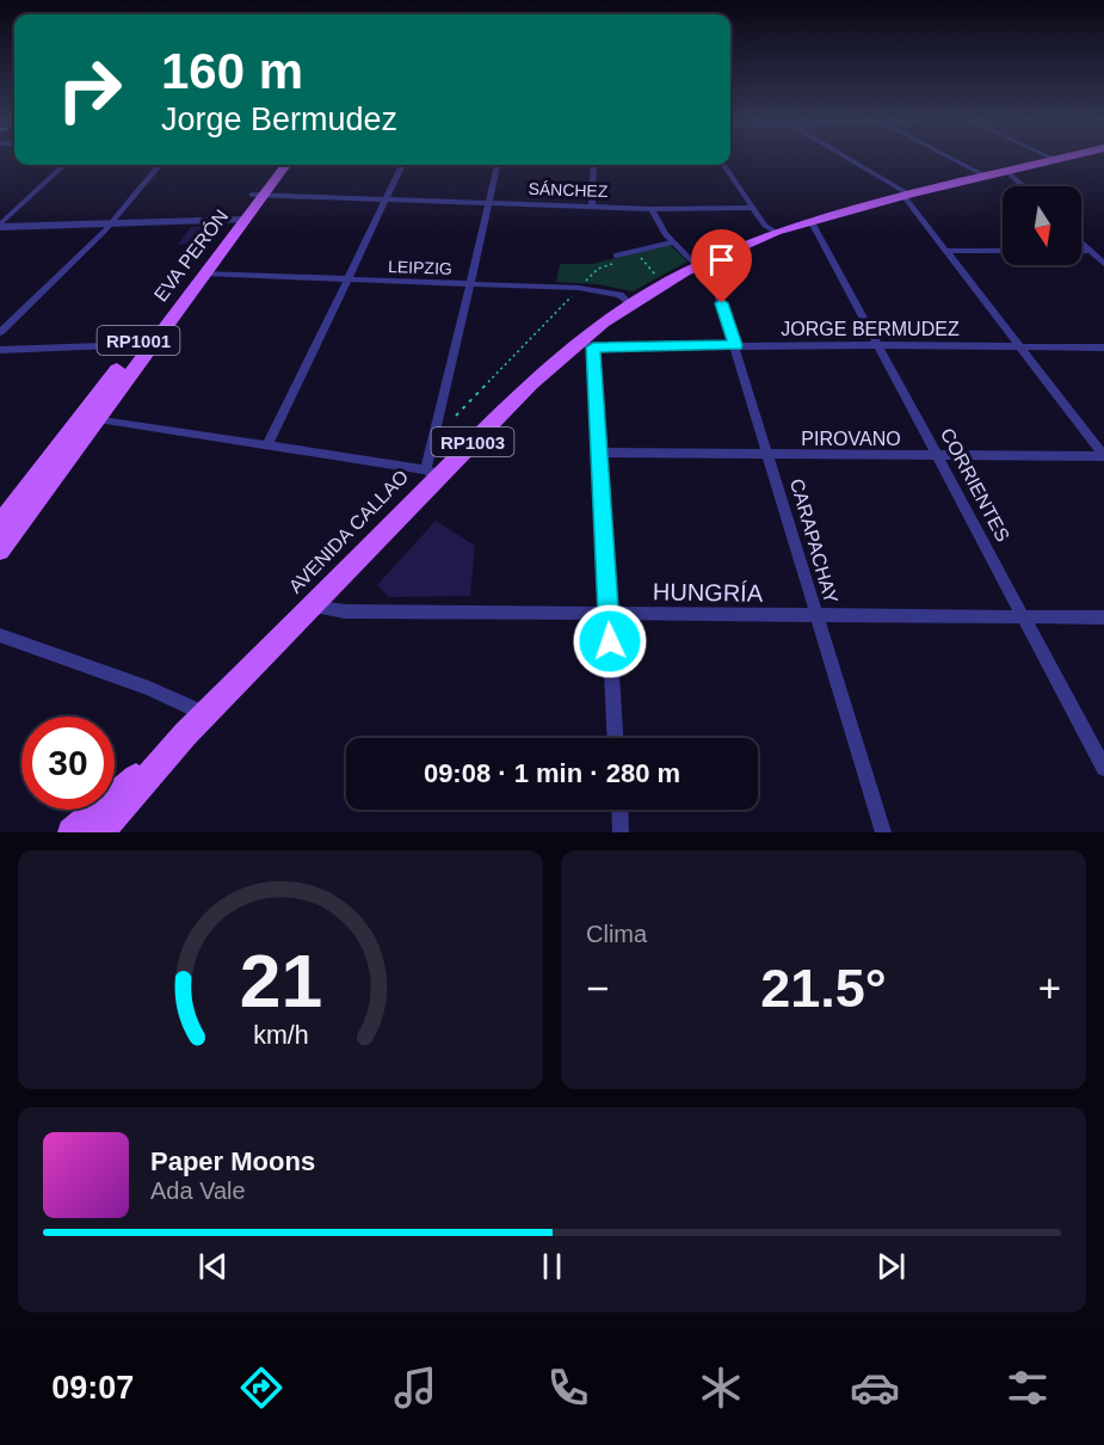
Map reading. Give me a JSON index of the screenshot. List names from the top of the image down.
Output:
{
  "streets": {
    "main road": [
      "EVA PERÓN",
      "RP1001",
      "RP1003",
      "AVENIDA CALLAO"
    ],
    "street": [
      "SÁNCHEZ",
      "LEIPZIG",
      "JORGE BERMUDEZ",
      "PIROVANO",
      "CORRIENTES",
      "CARAPACHAY",
      "HUNGRÍA"
    ]
  },
  "crossings": [
    ["SÁNCHEZ", "EVA PERÓN"],
    ["EVA PERÓN", "LEIPZIG"],
    ["LEIPZIG", "AVENIDA CALLAO"],
    ["JORGE BERMUDEZ", "CORRIENTES"],
    ["JORGE BERMUDEZ", "AVENIDA CALLAO"],
    ["JORGE BERMUDEZ", "CARAPACHAY"],
    ["PIROVANO", "CORRIENTES"],
    ["PIROVANO", "CARAPACHAY"],
    ["CORRIENTES", "AVENIDA CALLAO"],
    ["CORRIENTES", "HUNGRÍA"],
    ["AVENIDA CALLAO", "CARAPACHAY"],
    ["AVENIDA CALLAO", "HUNGRÍA"],
    ["CARAPACHAY", "HUNGRÍA"]
  ],
  "north": "bottom",
  "page": {
    "turn": ["160 m", "Jorge Bermudez"],
    "limit": "30",
    "trip": "09:08 · 1 min · 280 m",
    "tile": "Clima",
    "heat": ["−", "21.5°", "+"],
    "song": ["Paper Moons", "Ada Vale"],
    "tabs": "09:07",
    "gauge": ["21", "km/h"]
  }
}
